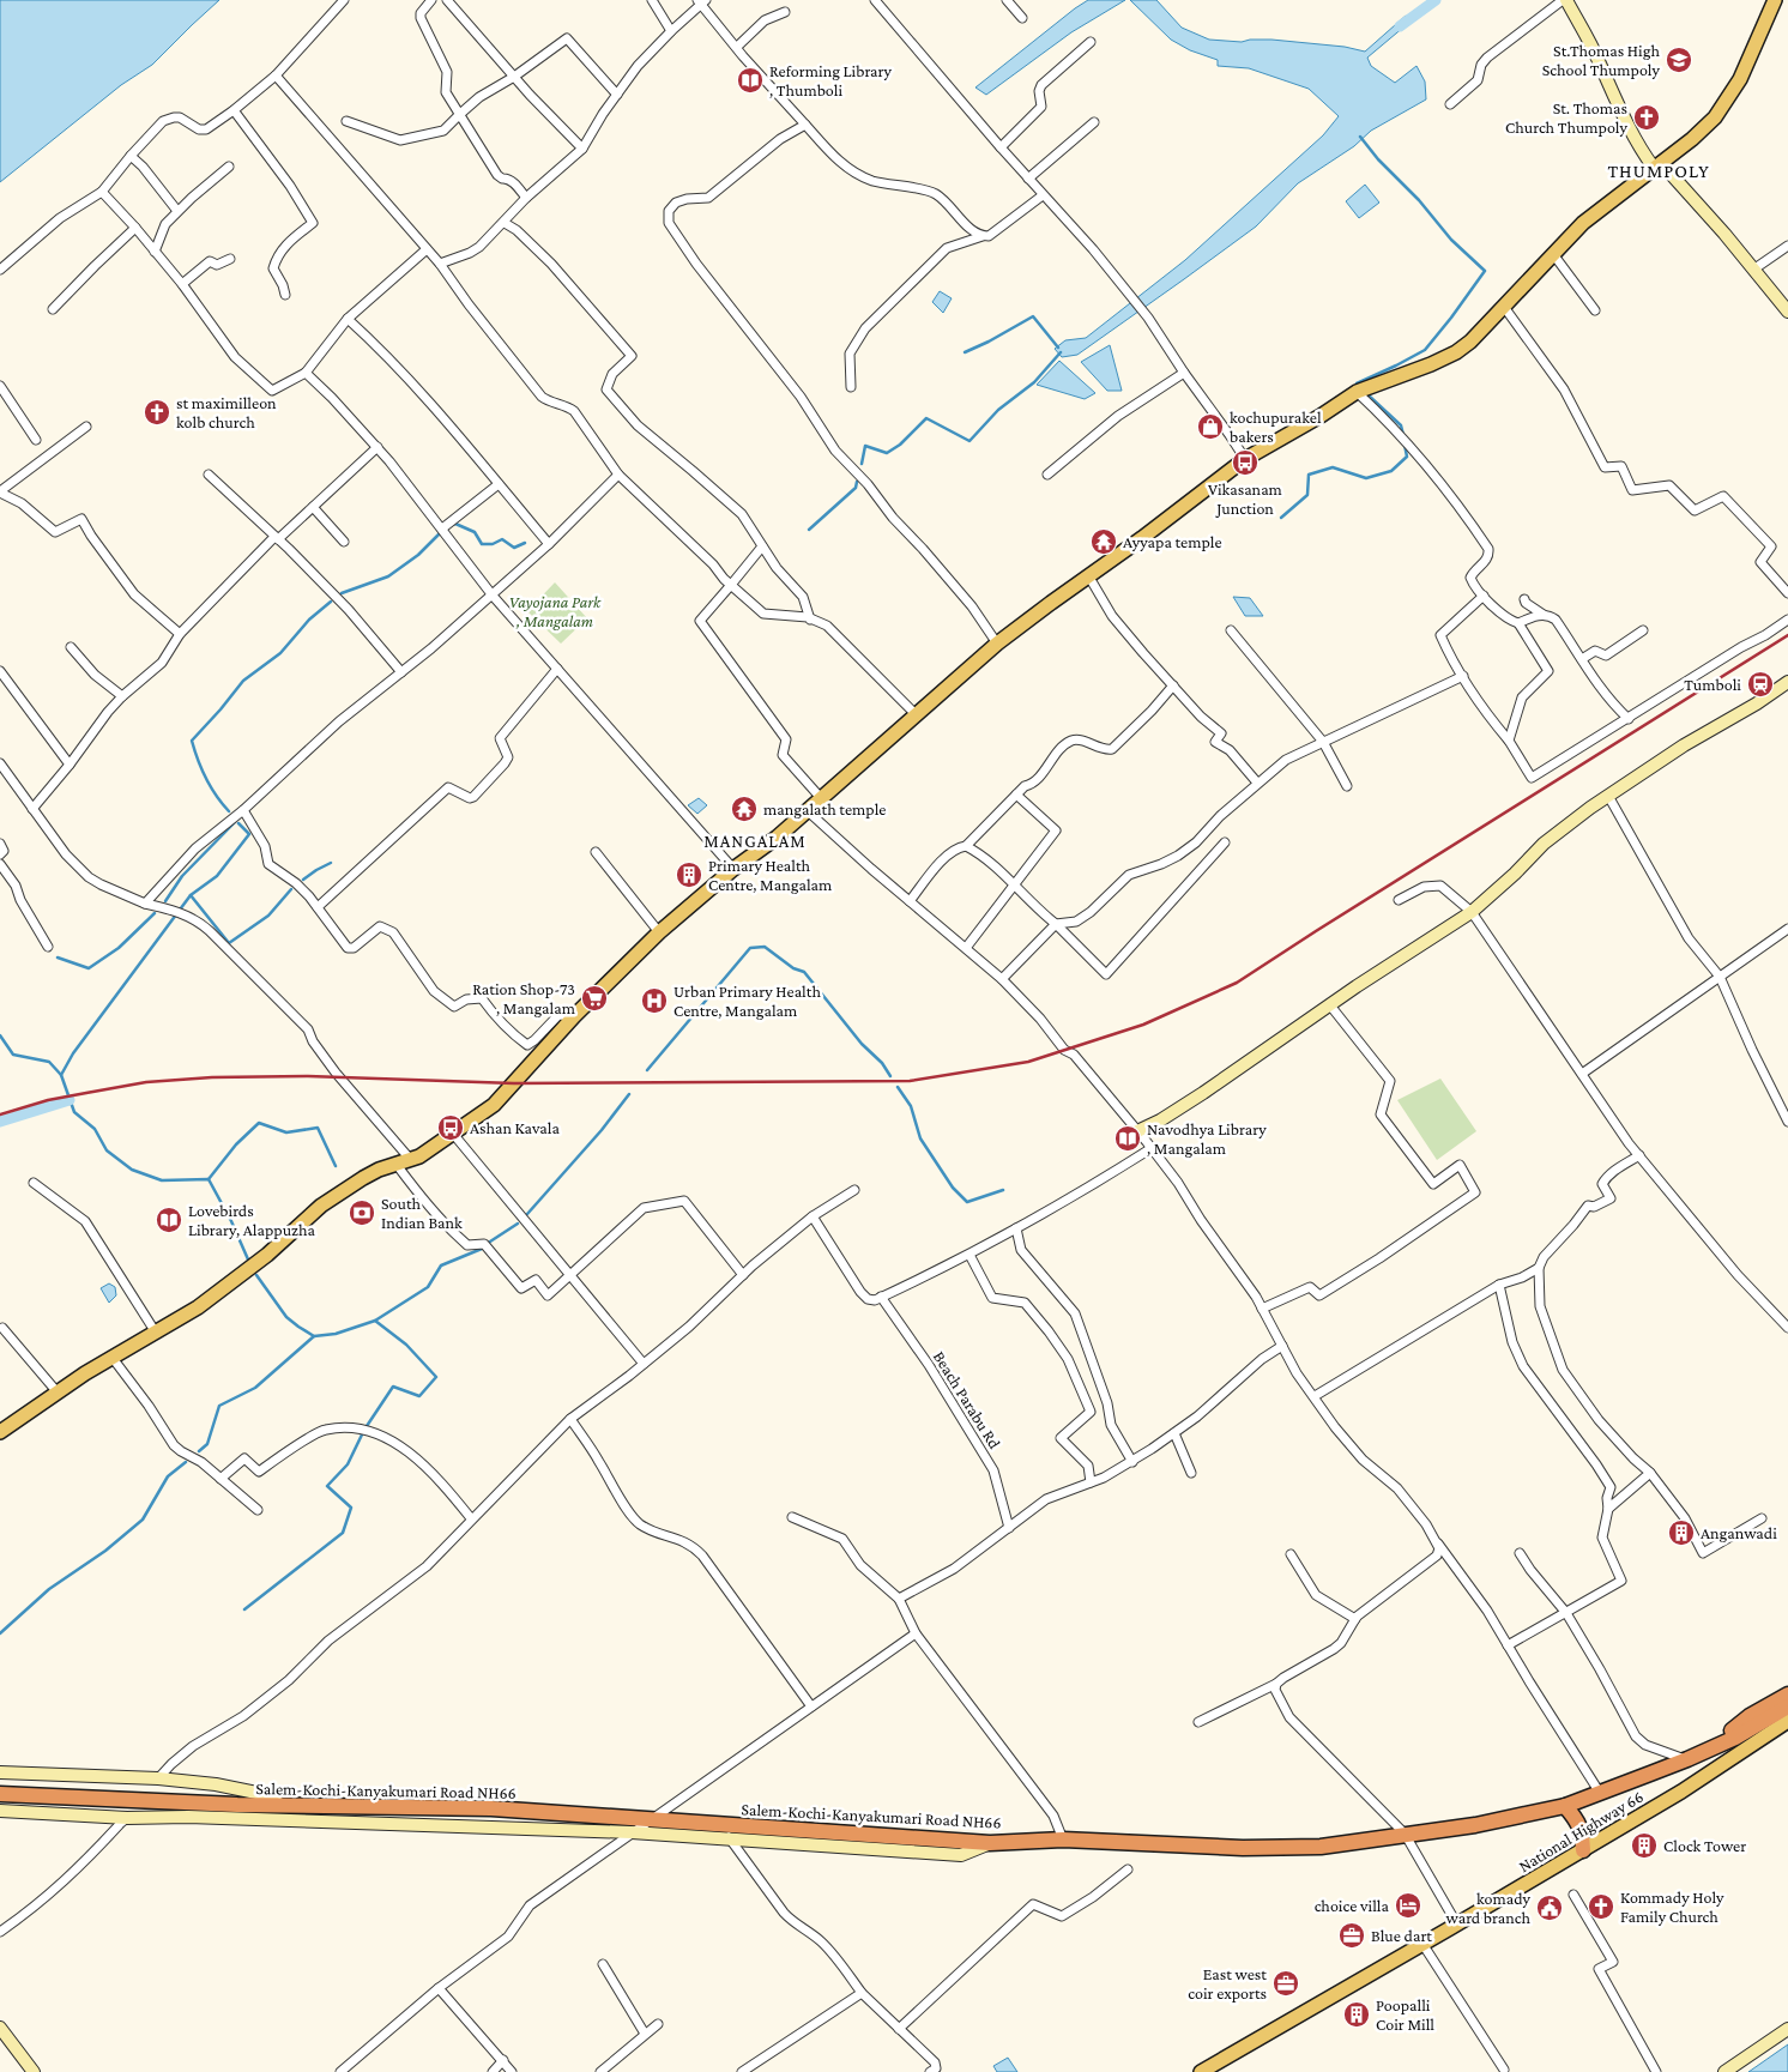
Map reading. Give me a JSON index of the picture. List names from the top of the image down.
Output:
{
  "streets": {
    "highway": ["Salem-Kochi-Kanyakumari Road NH66"],
    "main road": ["National Highway 66"],
    "street": ["Beach Parabu Rd"]
  },
  "districts": ["THUMPOLY", "MANGALAM"],
  "parks": ["Vayojana Park , Mangalam"],
  "places": {
    "school or university": ["St.Thomas High School Thumpoly"],
    "library": ["Reforming Library , Thumboli", "Navodhya Library , Mangalam", "Lovebirds Library, Alappuzha"],
    "church": ["St. Thomas Church Thumpoly", "st maximilleon kolb church", "Kommady Holy Family Church"],
    "shop": ["kochupurakel bakers"],
    "bus stop": ["Vikasanam Junction", "Ashan Kavala"],
    "temple": ["Ayyapa temple", "mangalath temple"],
    "station": ["Tumboli"],
    "building": [
      "Primary Health Centre, Mangalam",
      "Anganwadi",
      "Clock Tower",
      "Poopalli Coir Mill"
    ],
    "supermarket": ["Ration Shop-73 , Mangalam"],
    "hospital": ["Urban Primary Health Centre, Mangalam"],
    "bank": ["South Indian Bank"],
    "hotel": ["choice villa"],
    "public building": ["komady ward branch"],
    "office": ["Blue dart", "East west coir exports"]
  }
}
